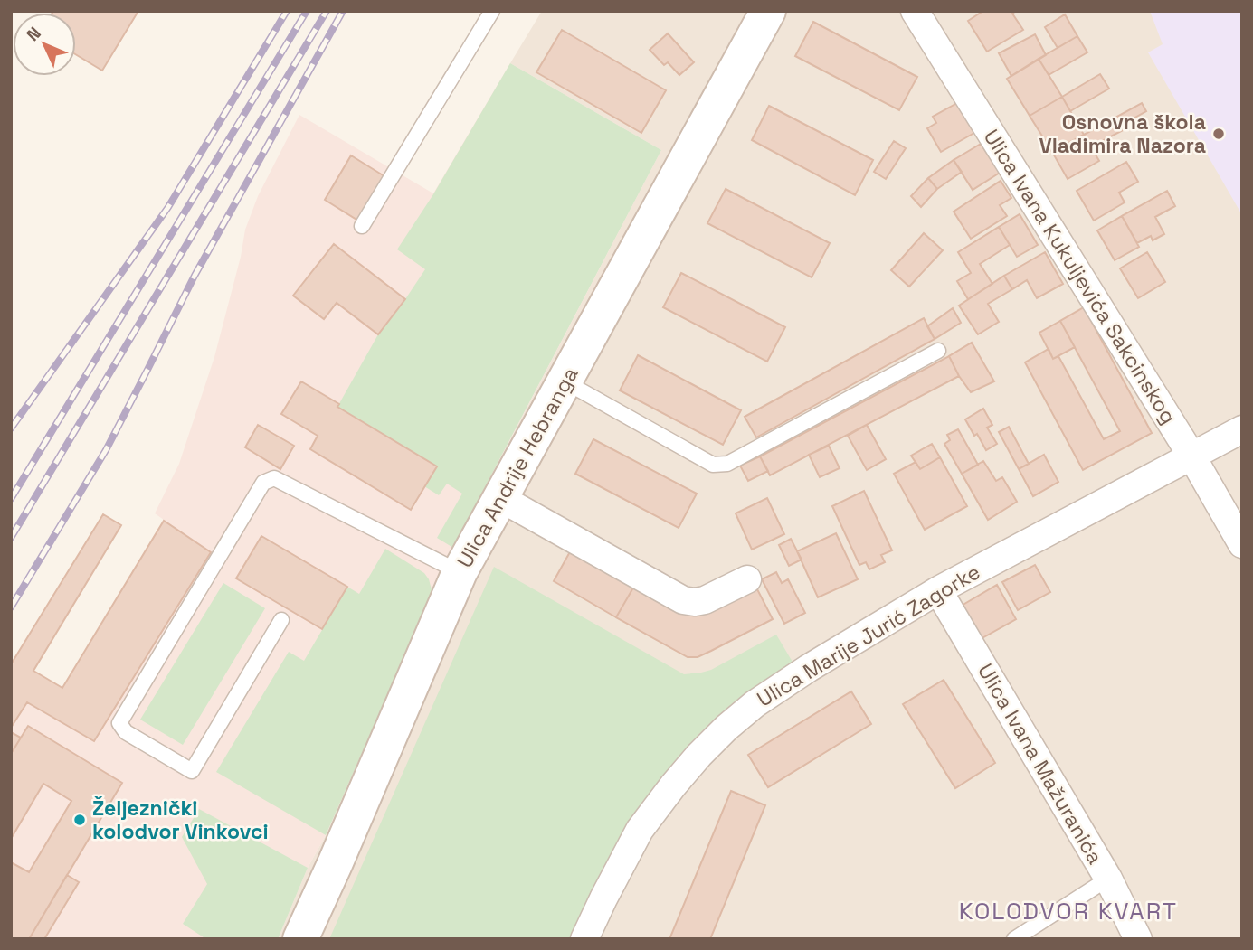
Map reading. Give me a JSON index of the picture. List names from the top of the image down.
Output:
{
  "streets": {
    "main road": ["Ulica Andrije Hebranga"],
    "street": ["Ulica Ivana Kukuljevića Sakcinskog", "Ulica Marije Jurić Zagorke", "Ulica Ivana Mažuranića"]
  },
  "crossings": [
    ["Ulica Ivana Kukuljevića Sakcinskog", "Ulica Marije Jurić Zagorke"],
    ["Ulica Marije Jurić Zagorke", "Ulica Ivana Mažuranića"]
  ],
  "districts": ["KOLODVOR KVART"],
  "places": ["Osnovna škola Vladimira Nazora", "Željeznički kolodvor Vinkovci"],
  "north": "top left"
}
